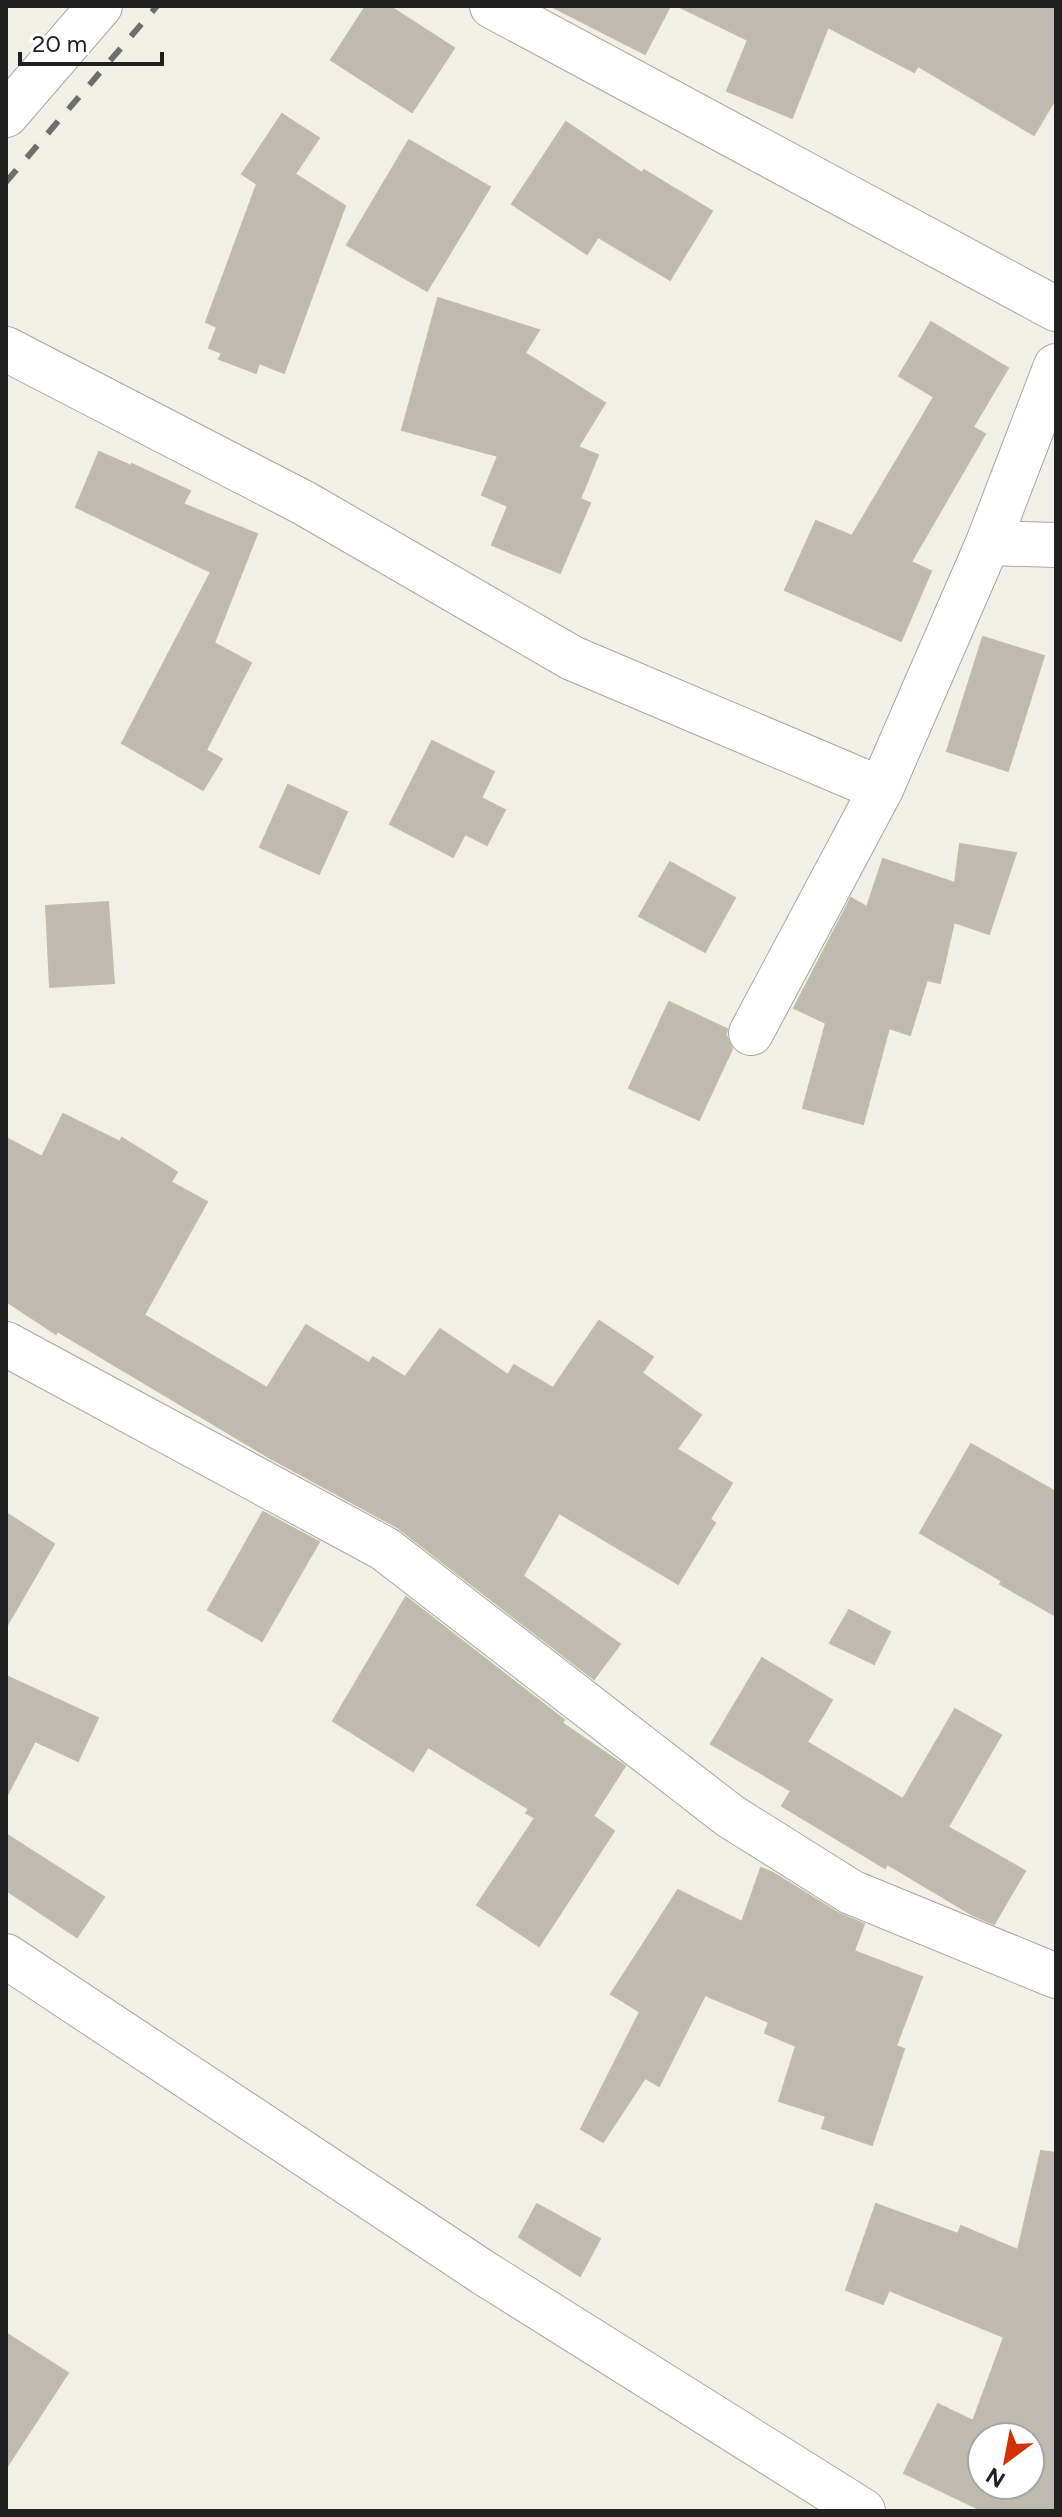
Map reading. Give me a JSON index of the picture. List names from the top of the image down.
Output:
{
  "scale_bar": "20 m",
  "north": "bottom left"
}
